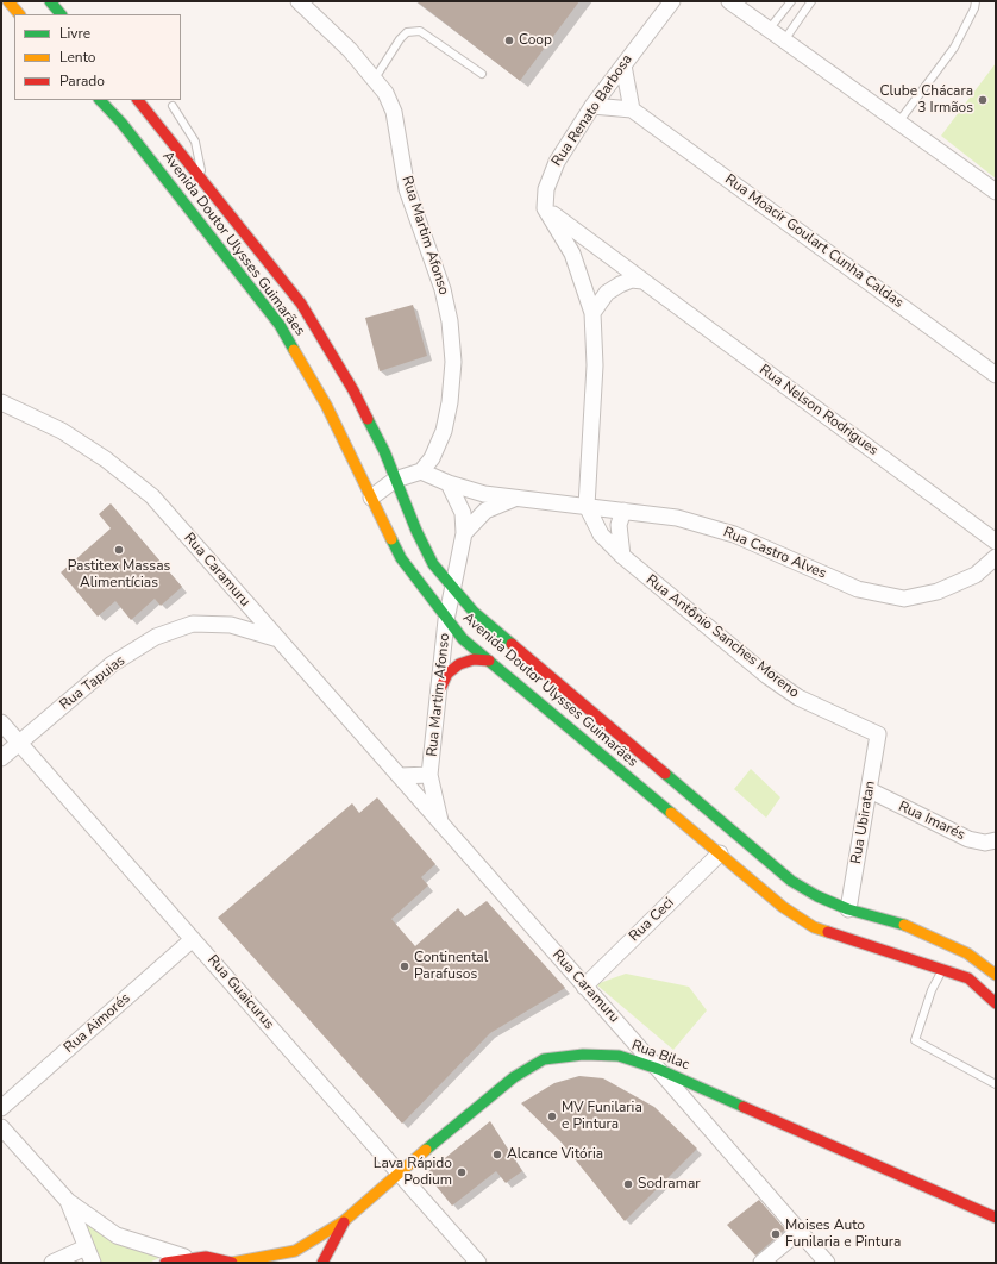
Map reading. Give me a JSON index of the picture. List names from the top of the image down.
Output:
{
  "streets": {
    "main road": ["Avenida Doutor Ulysses Guimarães", "Rua Bilac"],
    "street": [
      "Rua Renato Barbosa",
      "Rua Martim Afonso",
      "Rua Moacir Goulart Cunha Caldas",
      "Rua Nelson Rodrigues",
      "Rua Castro Alves",
      "Rua Caramuru",
      "Rua Antônio Sanches Moreno",
      "Rua Tapuias",
      "Rua Imarés",
      "Rua Ubiratan",
      "Rua Ceci",
      "Rua Guaicurus",
      "Rua Aimorés"
    ]
  },
  "crossings": [
    ["Rua Renato Barbosa", "Rua Nelson Rodrigues"],
    ["Rua Martim Afonso", "Avenida Doutor Ulysses Guimarães"],
    ["Rua Martim Afonso", "Rua Castro Alves"],
    ["Rua Martim Afonso", "Rua Caramuru"],
    ["Avenida Doutor Ulysses Guimarães", "Rua Ubiratan"],
    ["Avenida Doutor Ulysses Guimarães", "Rua Ceci"],
    ["Rua Castro Alves", "Rua Antônio Sanches Moreno"],
    ["Rua Caramuru", "Rua Tapuias"],
    ["Rua Caramuru", "Rua Ceci"],
    ["Rua Caramuru", "Rua Bilac"],
    ["Rua Antônio Sanches Moreno", "Rua Ubiratan"],
    ["Rua Tapuias", "Rua Guaicurus"],
    ["Rua Imarés", "Rua Ubiratan"],
    ["Rua Guaicurus", "Rua Aimorés"],
    ["Rua Guaicurus", "Rua Bilac"]
  ],
  "places": [
    "Coop",
    "Clube Chácara 3 Irmãos",
    "Pastitex Massas Alimentícias",
    "Continental Parafusos",
    "MV Funilaria e Pintura",
    "Alcance Vitória",
    "Lava Rápido Podium",
    "Sodramar",
    "Moises Auto Funilaria e Pintura"
  ],
  "legend": ["Livre", "Lento", "Parado"]
}
